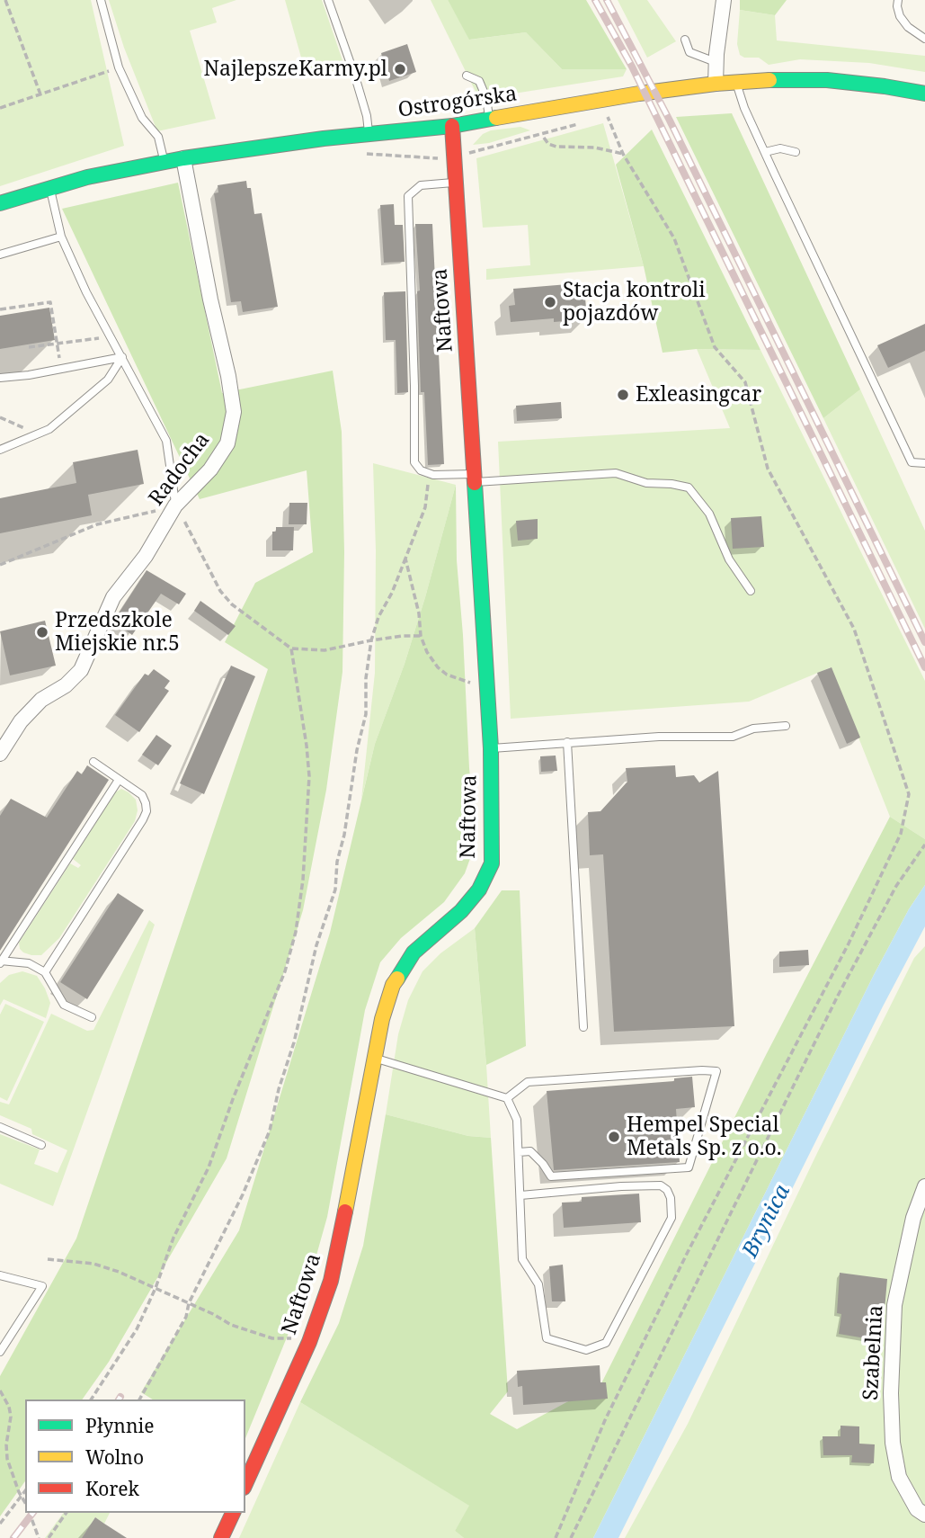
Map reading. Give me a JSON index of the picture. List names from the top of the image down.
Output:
{
  "streets": {
    "street": [
      "Ostrogórska",
      "Naftowa",
      "Radocha",
      "Szabelnia"
    ]
  },
  "crossings": [
    ["Ostrogórska", "Naftowa"],
    ["Ostrogórska", "Radocha"]
  ],
  "water": ["Brynica"],
  "places": [
    "NajlepszeKarmy.pl",
    "Stacja kontroli pojazdów",
    "Exleasingcar",
    "Przedszkole Miejskie nr.5",
    "Hempel Special Metals Sp. z o.o."
  ],
  "legend": ["Płynnie", "Wolno", "Korek"]
}
